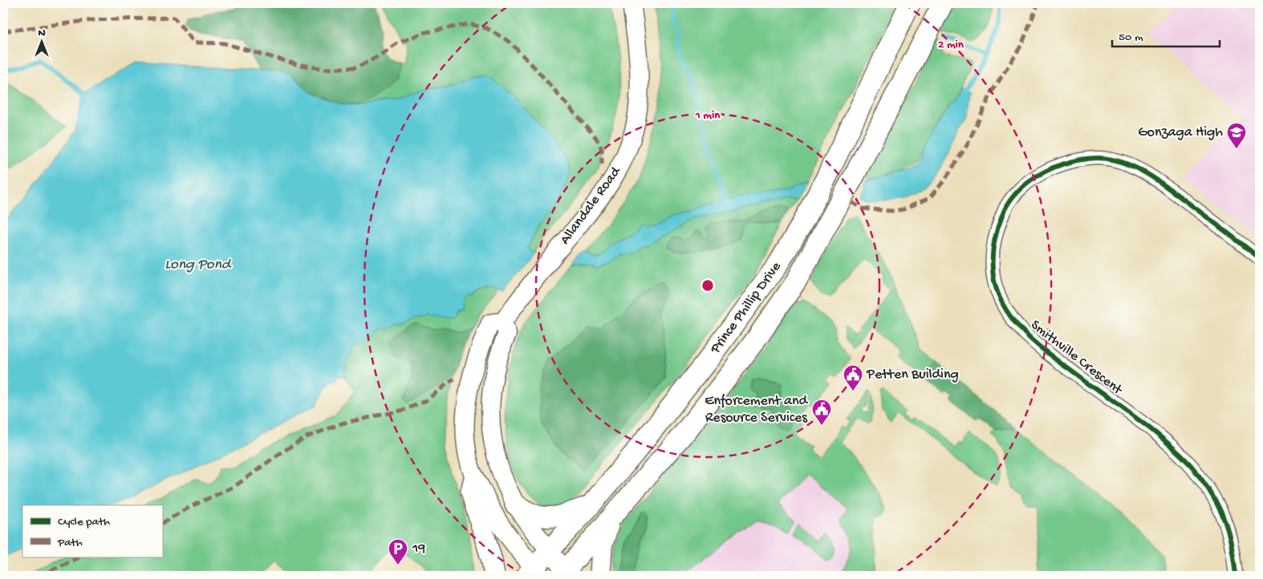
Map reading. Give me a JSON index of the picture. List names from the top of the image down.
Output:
{
  "streets": {
    "main road": ["Allandale Road", "Prince Phillip Drive"],
    "street": ["Smithville Crescent"]
  },
  "crossings": [
    ["Allandale Road", "Prince Phillip Drive"]
  ],
  "water": ["Long Pond"],
  "places": {
    "school or university": ["Gonzaga High"],
    "public building": ["Petten Building", "Enforcement and Resource Services"],
    "parking": ["19"]
  },
  "legend": ["Cycle path", "Path"],
  "scale_bar": "50 m",
  "north": "top",
  "rings": ["2 min", "1 min"]
}
